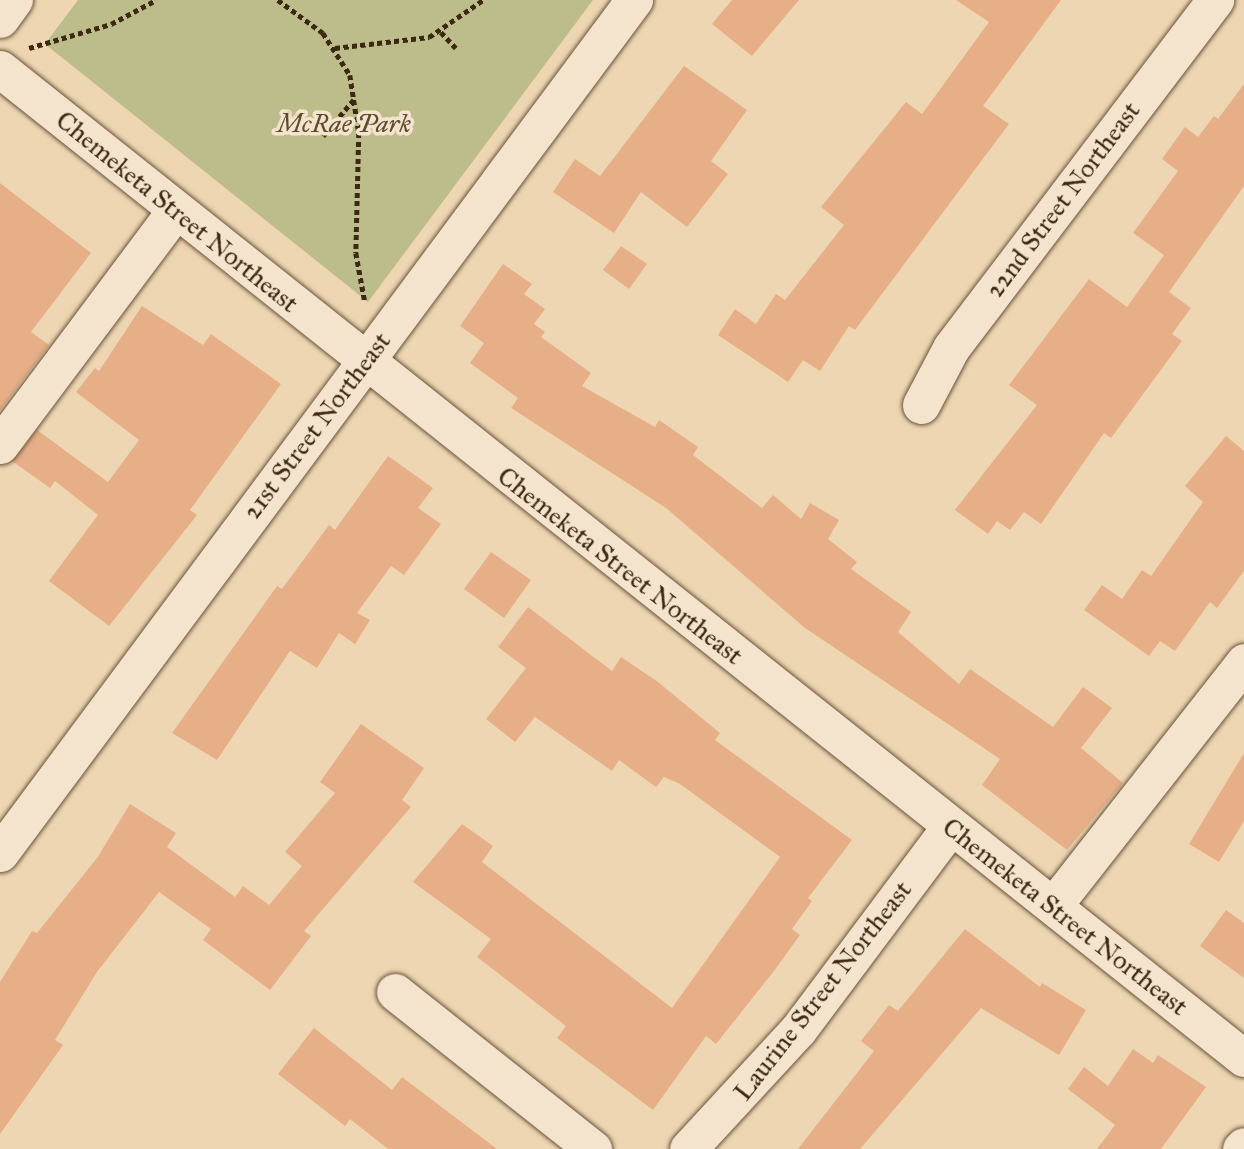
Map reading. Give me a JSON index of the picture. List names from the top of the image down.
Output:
{
  "streets": {
    "street": [
      "22nd Street Northeast",
      "Chemeketa Street Northeast",
      "21st Street Northeast",
      "Laurine Street Northeast"
    ]
  },
  "crossings": [
    ["Chemeketa Street Northeast", "21st Street Northeast"],
    ["Chemeketa Street Northeast", "Laurine Street Northeast"]
  ],
  "parks": ["McRae Park"]
}
